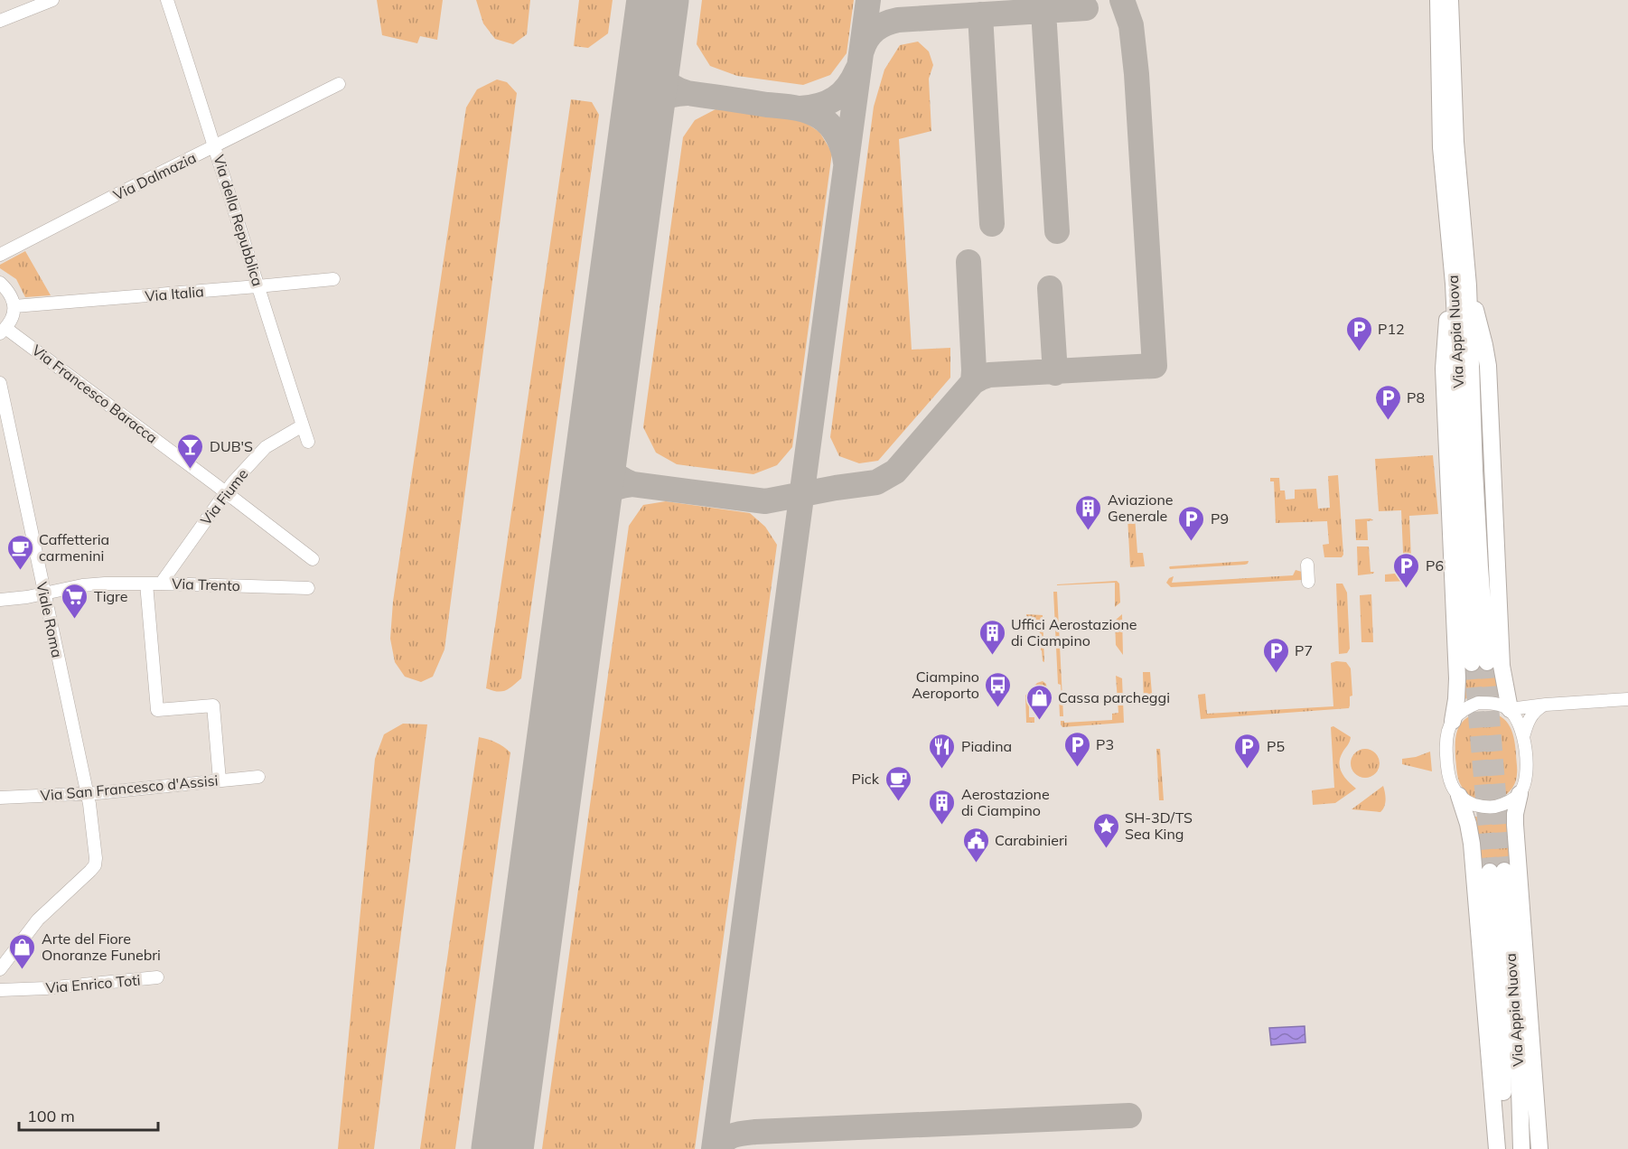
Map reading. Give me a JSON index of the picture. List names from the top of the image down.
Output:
{
  "streets": {
    "main road": ["Via Appia Nuova"],
    "street": [
      "Via Dalmazia",
      "Via della Repubblica",
      "Via Italia",
      "Via Francesco Baracca",
      "Via Fiume",
      "Via Trento",
      "Viale Roma",
      "Via San Francesco d'Assisi",
      "Via Enrico Toti"
    ]
  },
  "crossings": [
    ["Via Dalmazia", "Via della Repubblica"],
    ["Via della Repubblica", "Via Italia"],
    ["Via della Repubblica", "Via Fiume"],
    ["Via Francesco Baracca", "Via Fiume"],
    ["Via Fiume", "Via Trento"],
    ["Via Trento", "Viale Roma"],
    ["Viale Roma", "Via San Francesco d'Assisi"]
  ],
  "places": {
    "parking": [
      "P12",
      "P8",
      "P9",
      "P6",
      "P7",
      "P3",
      "P5"
    ],
    "bar": ["DUB'S"],
    "building": ["Aviazione Generale", "Uffici Aerostazione di Ciampino", "Aerostazione di Ciampino"],
    "cafe": ["Caffetteria carmenini", "Pick"],
    "supermarket": ["Tigre"],
    "bus stop": ["Ciampino Aeroporto"],
    "shop": ["Cassa parcheggi", "Arte del Fiore Onoranze Funebri"],
    "restaurant": ["Piadina"],
    "place": ["SH-3D/TS Sea King"],
    "public building": ["Carabinieri"]
  },
  "scale_bar": "100 m"
}
